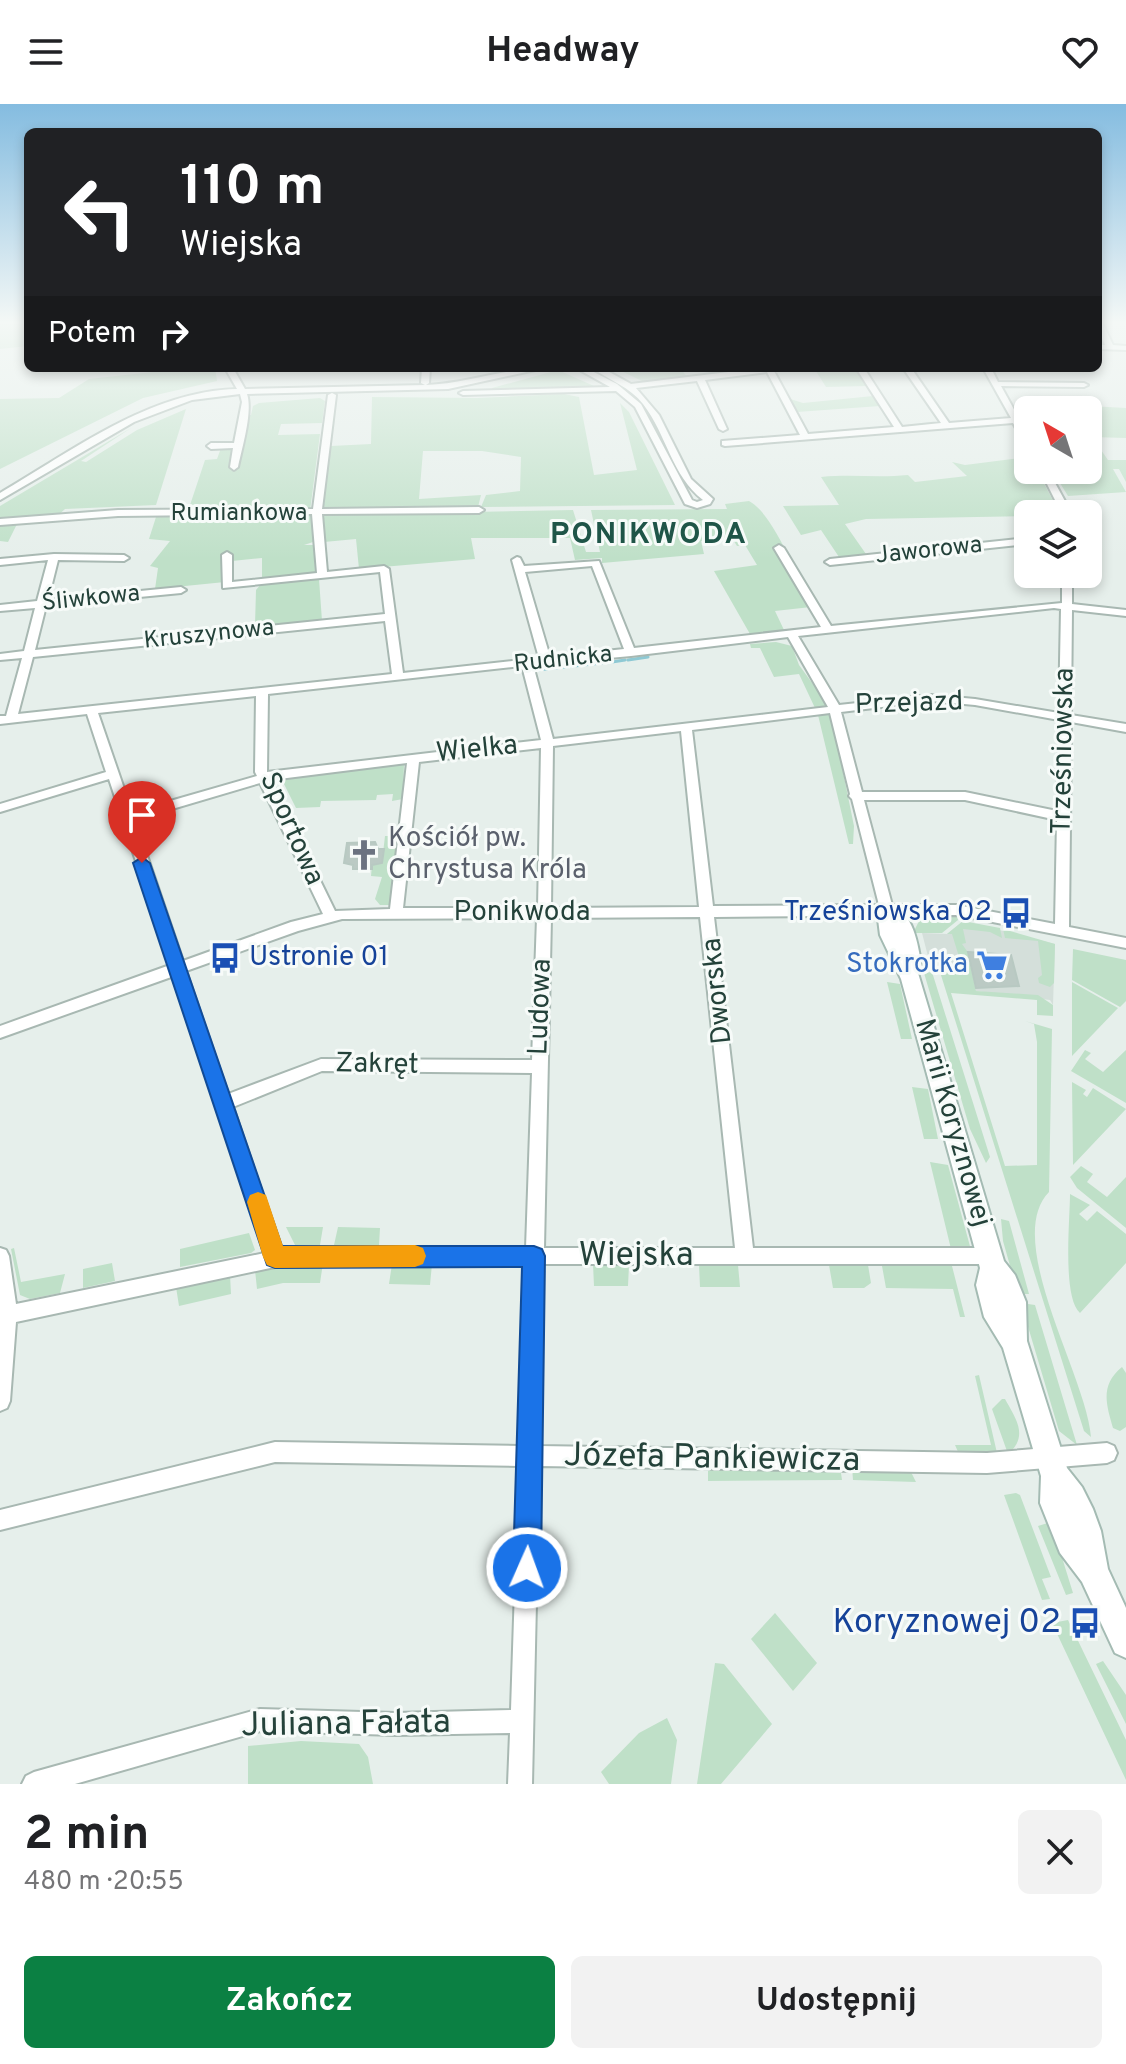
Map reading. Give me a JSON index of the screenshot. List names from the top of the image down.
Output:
{
  "streets": {
    "street": [
      "Rumiankowa",
      "Jaworowa",
      "Śliwkowa",
      "Kruszynowa",
      "Rudnicka",
      "Przejazd",
      "Wielka",
      "Trześniowska",
      "Sportowa",
      "Ponikwoda",
      "Dworska",
      "Ludowa",
      "Zakręt",
      "Marii Koryznowej",
      "Wiejska",
      "Józefa Pankiewicza",
      "Juliana Fałata"
    ]
  },
  "crossings": [
    ["Rudnicka", "Trześniowska"],
    ["Rudnicka", "Sportowa"],
    ["Rudnicka", "Ludowa"],
    ["Rudnicka", "Marii Koryznowej"],
    ["Przejazd", "Wielka"],
    ["Przejazd", "Trześniowska"],
    ["Przejazd", "Marii Koryznowej"],
    ["Wielka", "Sportowa"],
    ["Wielka", "Dworska"],
    ["Wielka", "Ludowa"],
    ["Wielka", "Marii Koryznowej"],
    ["Trześniowska", "Ponikwoda"],
    ["Sportowa", "Ponikwoda"],
    ["Ponikwoda", "Dworska"],
    ["Ponikwoda", "Ludowa"],
    ["Ponikwoda", "Marii Koryznowej"],
    ["Dworska", "Wiejska"],
    ["Ludowa", "Zakręt"],
    ["Ludowa", "Wiejska"],
    ["Ludowa", "Józefa Pankiewicza"],
    ["Ludowa", "Juliana Fałata"],
    ["Marii Koryznowej", "Wiejska"],
    ["Marii Koryznowej", "Józefa Pankiewicza"]
  ],
  "districts": ["PONIKWODA"],
  "places": {
    "church": ["Kościół pw. Chrystusa Króla"],
    "bus stop": ["Trześniowska 02", "Ustronie 01", "Koryznowej 02"],
    "supermarket": ["Stokrotka"]
  },
  "north": "top left",
  "page": {
    "header": "Headway",
    "turn": ["110 m", "Wiejska"],
    "then": "Potem",
    "heading": ["2 min", "480 m · 20:55"],
    "buttons": ["Zakończ", "Udostępnij"]
  }
}
